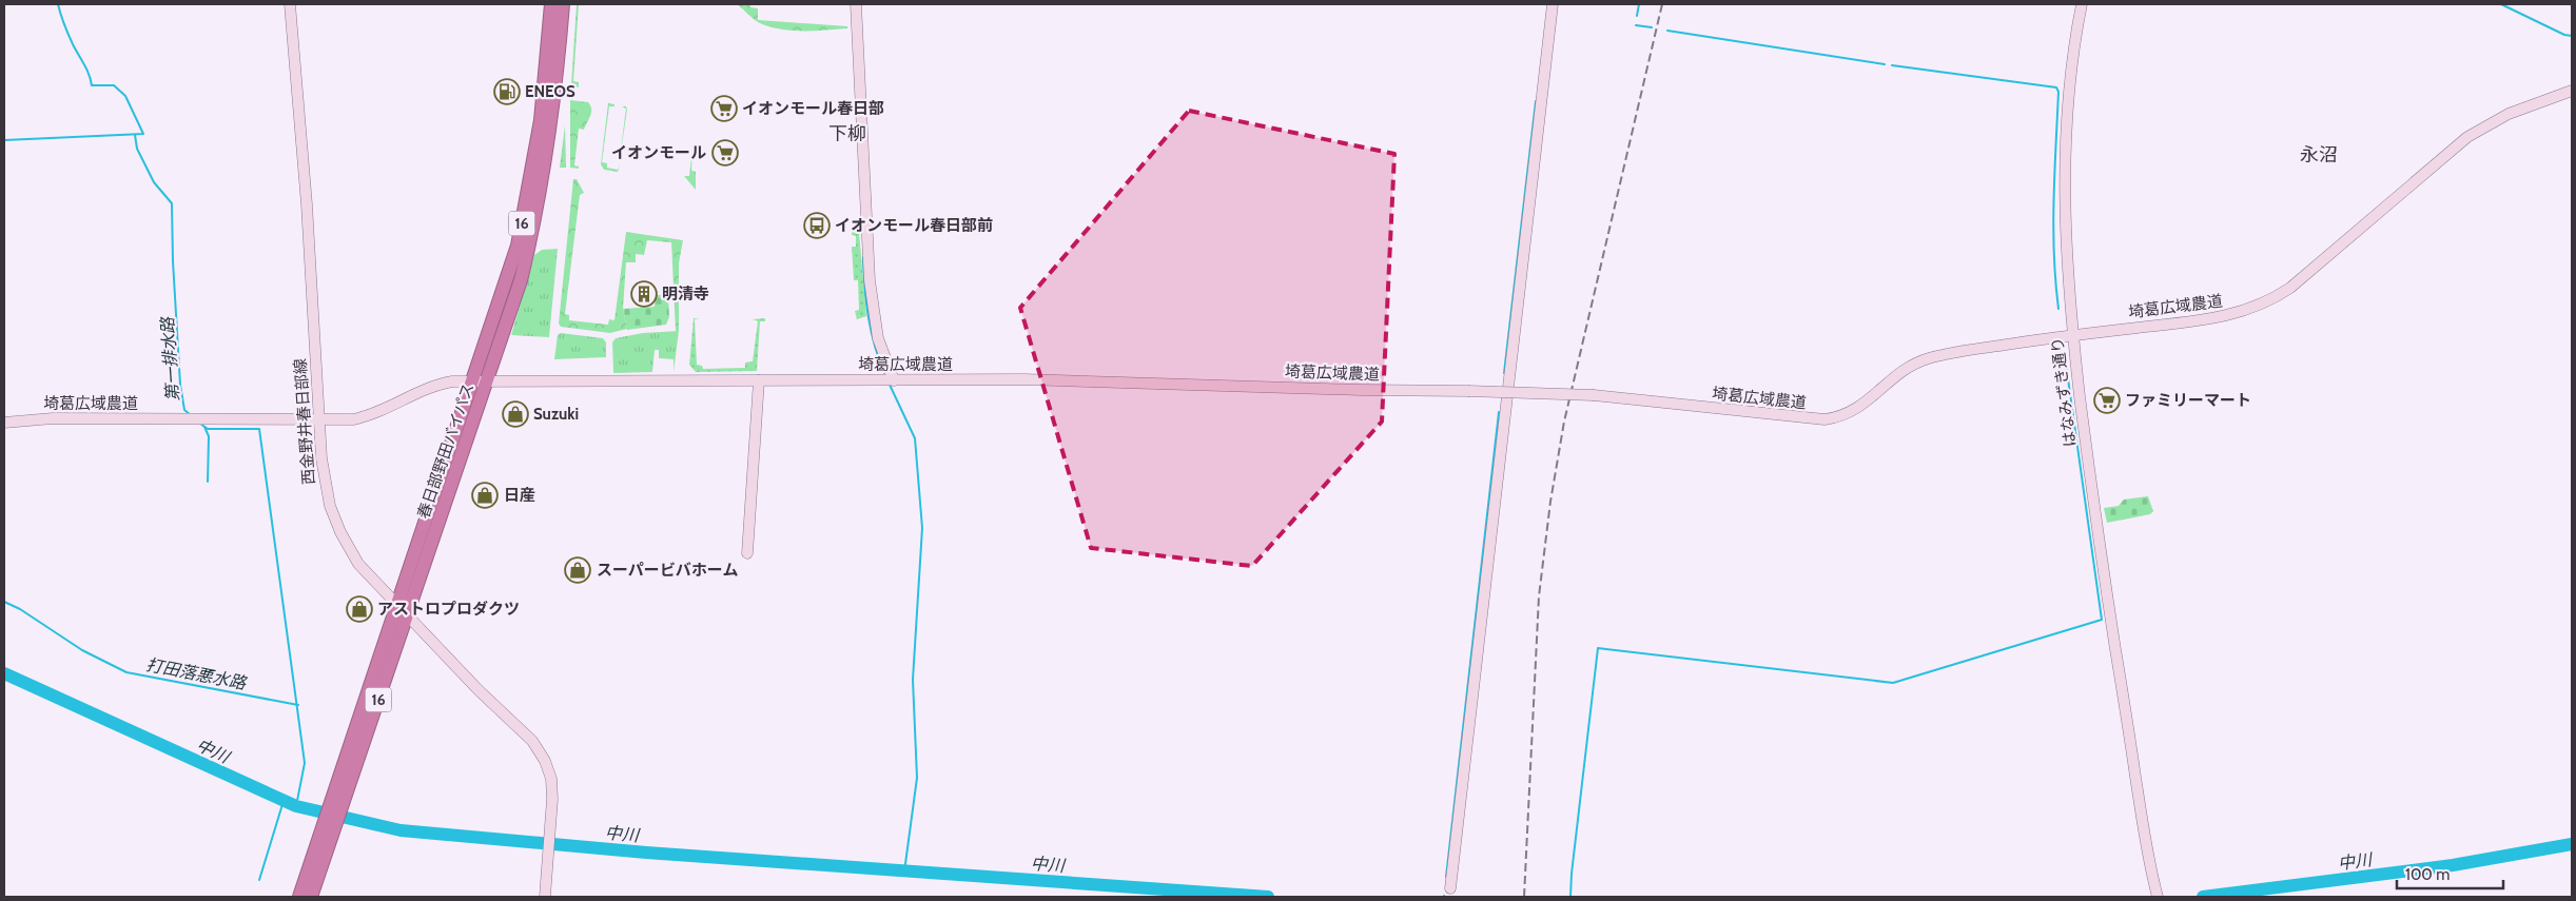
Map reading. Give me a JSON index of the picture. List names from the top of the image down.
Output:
{
  "streets": {
    "highway": ["16", "春日部野田バイパス"],
    "street": ["埼葛広域農道", "はなみずき通り", "西金野井春日部線"]
  },
  "crossings": [
    ["埼葛広域農道", "はなみずき通り"],
    ["埼葛広域農道", "西金野井春日部線"],
    ["埼葛広域農道", "春日部野田バイパス"],
    ["西金野井春日部線", "春日部野田バイパス"]
  ],
  "districts": ["下柳", "永沼"],
  "water": ["第一排水路", "打田落悪水路", "中川"],
  "places": {
    "fuel station": ["ENEOS"],
    "supermarket": ["イオンモール春日部", "イオンモール", "ファミリーマート"],
    "bus stop": ["イオンモール春日部前"],
    "building": ["明清寺"],
    "shop": [
      "Suzuki",
      "日産",
      "スーパービバホーム",
      "アストロプロダクツ"
    ]
  },
  "scale_bar": "100 m"
}
